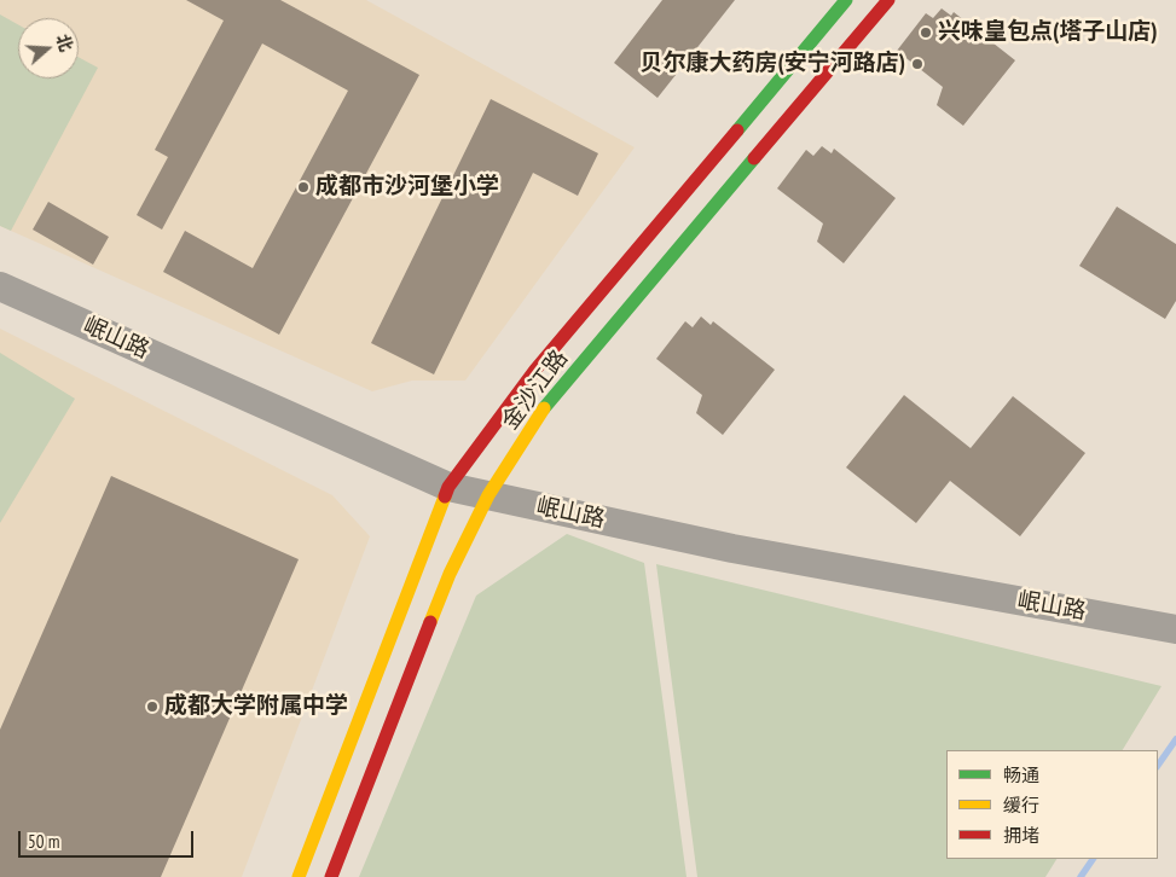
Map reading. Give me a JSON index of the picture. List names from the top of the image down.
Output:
{
  "streets": {
    "street": ["岷山路", "金沙江路"]
  },
  "crossings": [
    ["岷山路", "金沙江路"]
  ],
  "places": [
    "兴味皇包点(塔子山店)",
    "贝尔康大药房(安宁河路店)",
    "成都市沙河堡小学",
    "成都大学附属中学"
  ],
  "legend": ["畅通", "缓行", "拥堵"],
  "scale_bar": "50 m",
  "north": "right"
}
